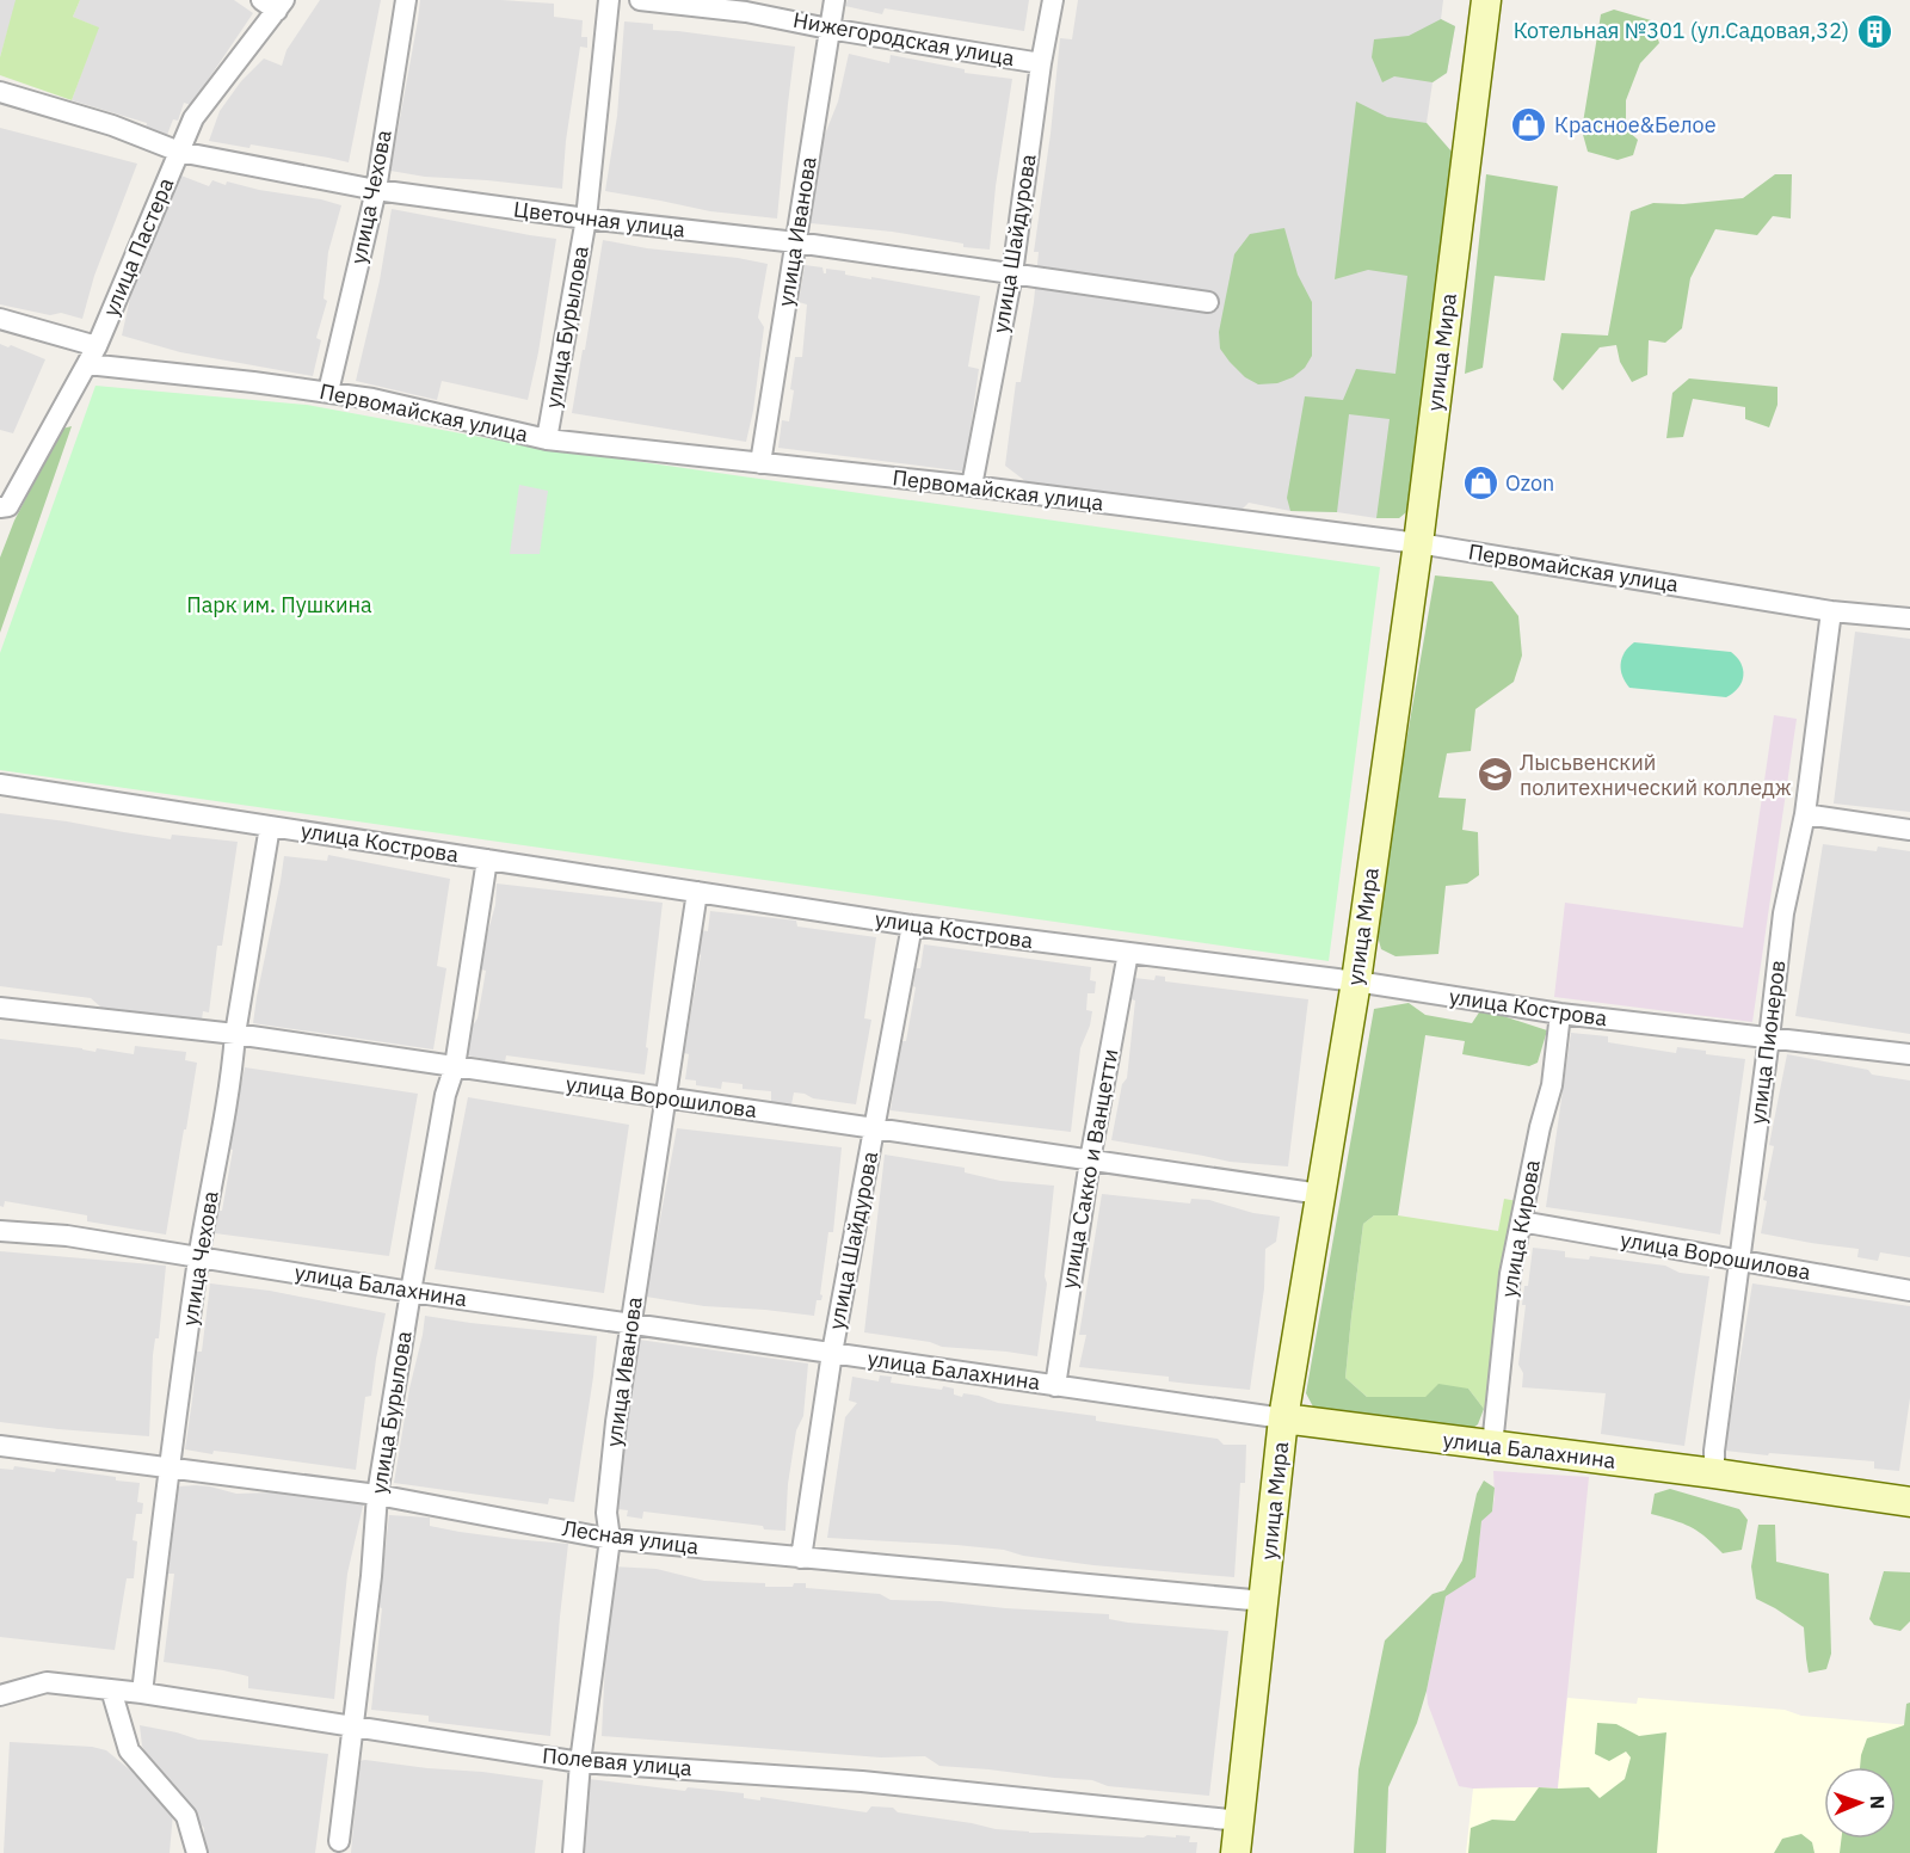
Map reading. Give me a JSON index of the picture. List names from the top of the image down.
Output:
{
  "streets": {
    "street": [
      "Нижегородская улица",
      "улица Чехова",
      "Цветочная улица",
      "улица Иванова",
      "улица Шайдурова",
      "улица Пастера",
      "улица Бурылова",
      "улица Мира",
      "Первомайская улица",
      "улица Кострова",
      "улица Пионеров",
      "улица Ворошилова",
      "улица Сакко и Ванцетти",
      "улица Кирова",
      "улица Балахнина",
      "Лесная улица",
      "Полевая улица"
    ]
  },
  "crossings": [
    ["Нижегородская улица", "улица Иванова"],
    ["Нижегородская улица", "улица Шайдурова"],
    ["улица Чехова", "Цветочная улица"],
    ["улица Чехова", "Первомайская улица"],
    ["улица Чехова", "улица Кострова"],
    ["улица Чехова", "улица Ворошилова"],
    ["улица Чехова", "улица Балахнина"],
    ["улица Чехова", "Лесная улица"],
    ["улица Чехова", "Полевая улица"],
    ["Цветочная улица", "улица Иванова"],
    ["Цветочная улица", "улица Шайдурова"],
    ["Цветочная улица", "улица Пастера"],
    ["Цветочная улица", "улица Бурылова"],
    ["улица Иванова", "Первомайская улица"],
    ["улица Иванова", "улица Кострова"],
    ["улица Иванова", "улица Ворошилова"],
    ["улица Иванова", "улица Балахнина"],
    ["улица Иванова", "Лесная улица"],
    ["улица Иванова", "Полевая улица"],
    ["улица Шайдурова", "Первомайская улица"],
    ["улица Шайдурова", "улица Кострова"],
    ["улица Шайдурова", "улица Ворошилова"],
    ["улица Шайдурова", "улица Балахнина"],
    ["улица Шайдурова", "Лесная улица"],
    ["улица Пастера", "Первомайская улица"],
    ["улица Бурылова", "Первомайская улица"],
    ["улица Бурылова", "улица Кострова"],
    ["улица Бурылова", "улица Ворошилова"],
    ["улица Бурылова", "улица Балахнина"],
    ["улица Бурылова", "Лесная улица"],
    ["улица Бурылова", "Полевая улица"],
    ["улица Мира", "Первомайская улица"],
    ["улица Мира", "улица Кострова"],
    ["улица Мира", "улица Ворошилова"],
    ["улица Мира", "улица Балахнина"],
    ["улица Мира", "Лесная улица"],
    ["улица Мира", "Полевая улица"],
    ["Первомайская улица", "улица Пионеров"],
    ["улица Кострова", "улица Пионеров"],
    ["улица Кострова", "улица Сакко и Ванцетти"],
    ["улица Кострова", "улица Кирова"],
    ["улица Пионеров", "улица Ворошилова"],
    ["улица Пионеров", "улица Балахнина"],
    ["улица Ворошилова", "улица Сакко и Ванцетти"],
    ["улица Ворошилова", "улица Кирова"],
    ["улица Сакко и Ванцетти", "улица Балахнина"],
    ["улица Кирова", "улица Балахнина"]
  ],
  "parks": ["Парк им. Пушкина"],
  "places": {
    "building": ["Котельная №301 (ул.Садовая,32)"],
    "shop": ["Красное&Белое", "Ozon"],
    "school or university": ["Лысьвенский политехнический колледж"]
  },
  "north": "right"
}
